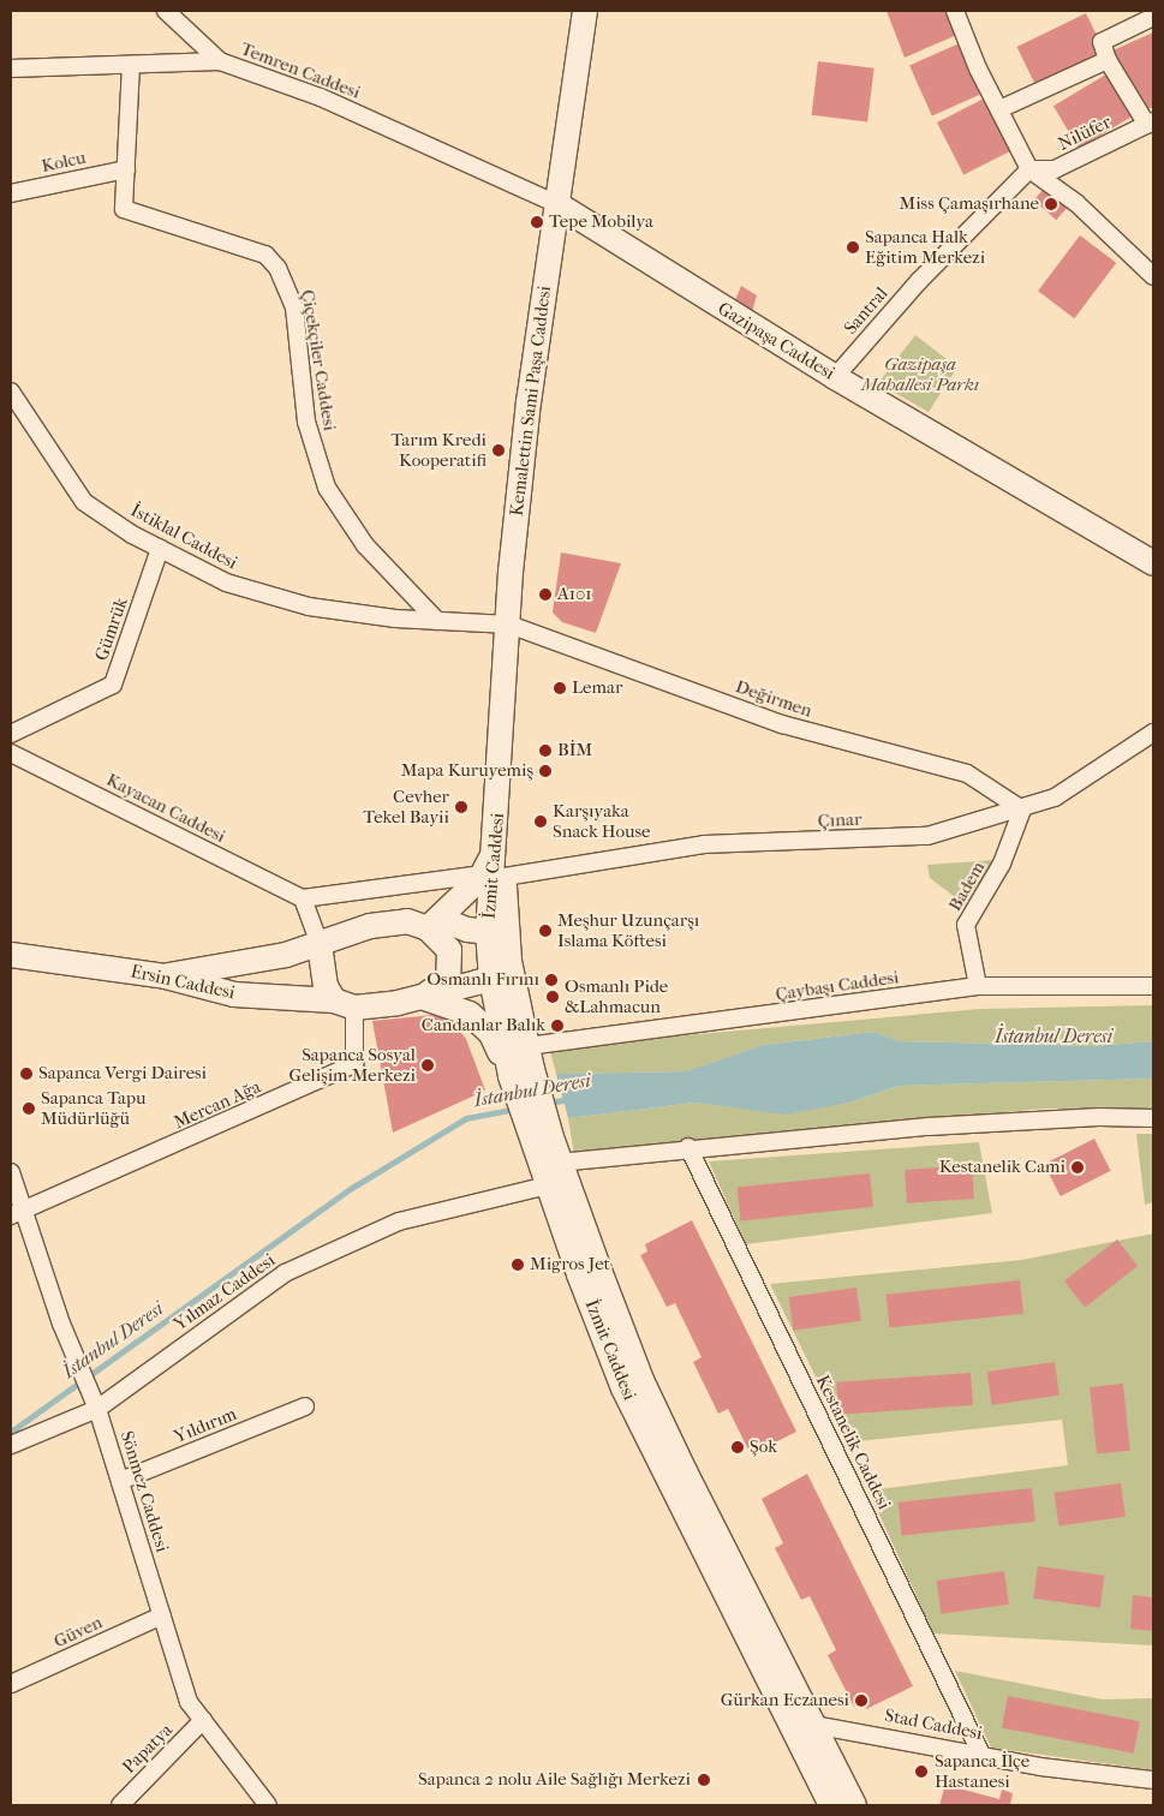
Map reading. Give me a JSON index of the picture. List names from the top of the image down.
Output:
{
  "streets": {
    "main road": [
      "Gazipaşa Caddesi",
      "Kemalettin Sami Paşa Caddesi",
      "İzmit Caddesi",
      "Ersin Caddesi"
    ],
    "street": [
      "Temren Caddesi",
      "Nilüfer",
      "Kolcu",
      "Santral",
      "Çiçekçiler Caddesi",
      "İstiklal Caddesi",
      "Gümrük",
      "Değirmen",
      "Kayacan Caddesi",
      "Çınar",
      "Badem",
      "Çaybaşı Caddesi",
      "Mercan Ağa",
      "Yılmaz Caddesi",
      "Yıldırım",
      "Kestanelik Caddesi",
      "Sönmez Caddesi",
      "Güven",
      "Stad Caddesi",
      "Papatya"
    ]
  },
  "crossings": [
    ["Temren Caddesi", "Gazipaşa Caddesi"],
    ["Temren Caddesi", "Çiçekçiler Caddesi"],
    ["Temren Caddesi", "Kemalettin Sami Paşa Caddesi"],
    ["Nilüfer", "Santral"],
    ["Kolcu", "Çiçekçiler Caddesi"],
    ["Santral", "Gazipaşa Caddesi"],
    ["Gazipaşa Caddesi", "Kemalettin Sami Paşa Caddesi"],
    ["Çiçekçiler Caddesi", "İstiklal Caddesi"],
    ["Kemalettin Sami Paşa Caddesi", "İstiklal Caddesi"],
    ["Kemalettin Sami Paşa Caddesi", "Değirmen"],
    ["Kemalettin Sami Paşa Caddesi", "İzmit Caddesi"],
    ["İstiklal Caddesi", "Gümrük"],
    ["İstiklal Caddesi", "Değirmen"],
    ["Değirmen", "Çınar"],
    ["Değirmen", "Badem"],
    ["Çınar", "İzmit Caddesi"],
    ["Çınar", "Badem"],
    ["İzmit Caddesi", "Ersin Caddesi"],
    ["İzmit Caddesi", "Çaybaşı Caddesi"],
    ["İzmit Caddesi", "Yılmaz Caddesi"],
    ["İzmit Caddesi", "Stad Caddesi"],
    ["Badem", "Çaybaşı Caddesi"],
    ["Ersin Caddesi", "Mercan Ağa"],
    ["Mercan Ağa", "Sönmez Caddesi"],
    ["Yılmaz Caddesi", "Sönmez Caddesi"],
    ["Yıldırım", "Sönmez Caddesi"],
    ["Kestanelik Caddesi", "Stad Caddesi"],
    ["Sönmez Caddesi", "Güven"],
    ["Sönmez Caddesi", "Papatya"]
  ],
  "water": ["İstanbul Deresi"],
  "parks": ["Gazipaşa Mahallesi Parkı"],
  "places": [
    "Miss Çamaşırhane",
    "Tepe Mobilya",
    "Sapanca Halk Eğitim Merkezi",
    "Tarım Kredi Kooperatifi",
    "A101",
    "Lemar",
    "BİM",
    "Mapa Kuruyemiş",
    "Cevher Tekel Bayii",
    "Karşıyaka Snack House",
    "Meşhur Uzunçarşı Islama Köftesi",
    "Osmanlı Fırını",
    "Osmanlı Pide &Lahmacun",
    "Candanlar Balık",
    "Sapanca Sosyal Gelişim Merkezi",
    "Sapanca Vergi Dairesi",
    "Sapanca Tapu Müdürlüğü",
    "Kestanelik Cami",
    "Migros Jet",
    "Şok",
    "Gürkan Eczanesi",
    "Sapanca İlçe Hastanesi",
    "Sapanca 2 nolu Aile Sağlığı Merkezi"
  ]
}
